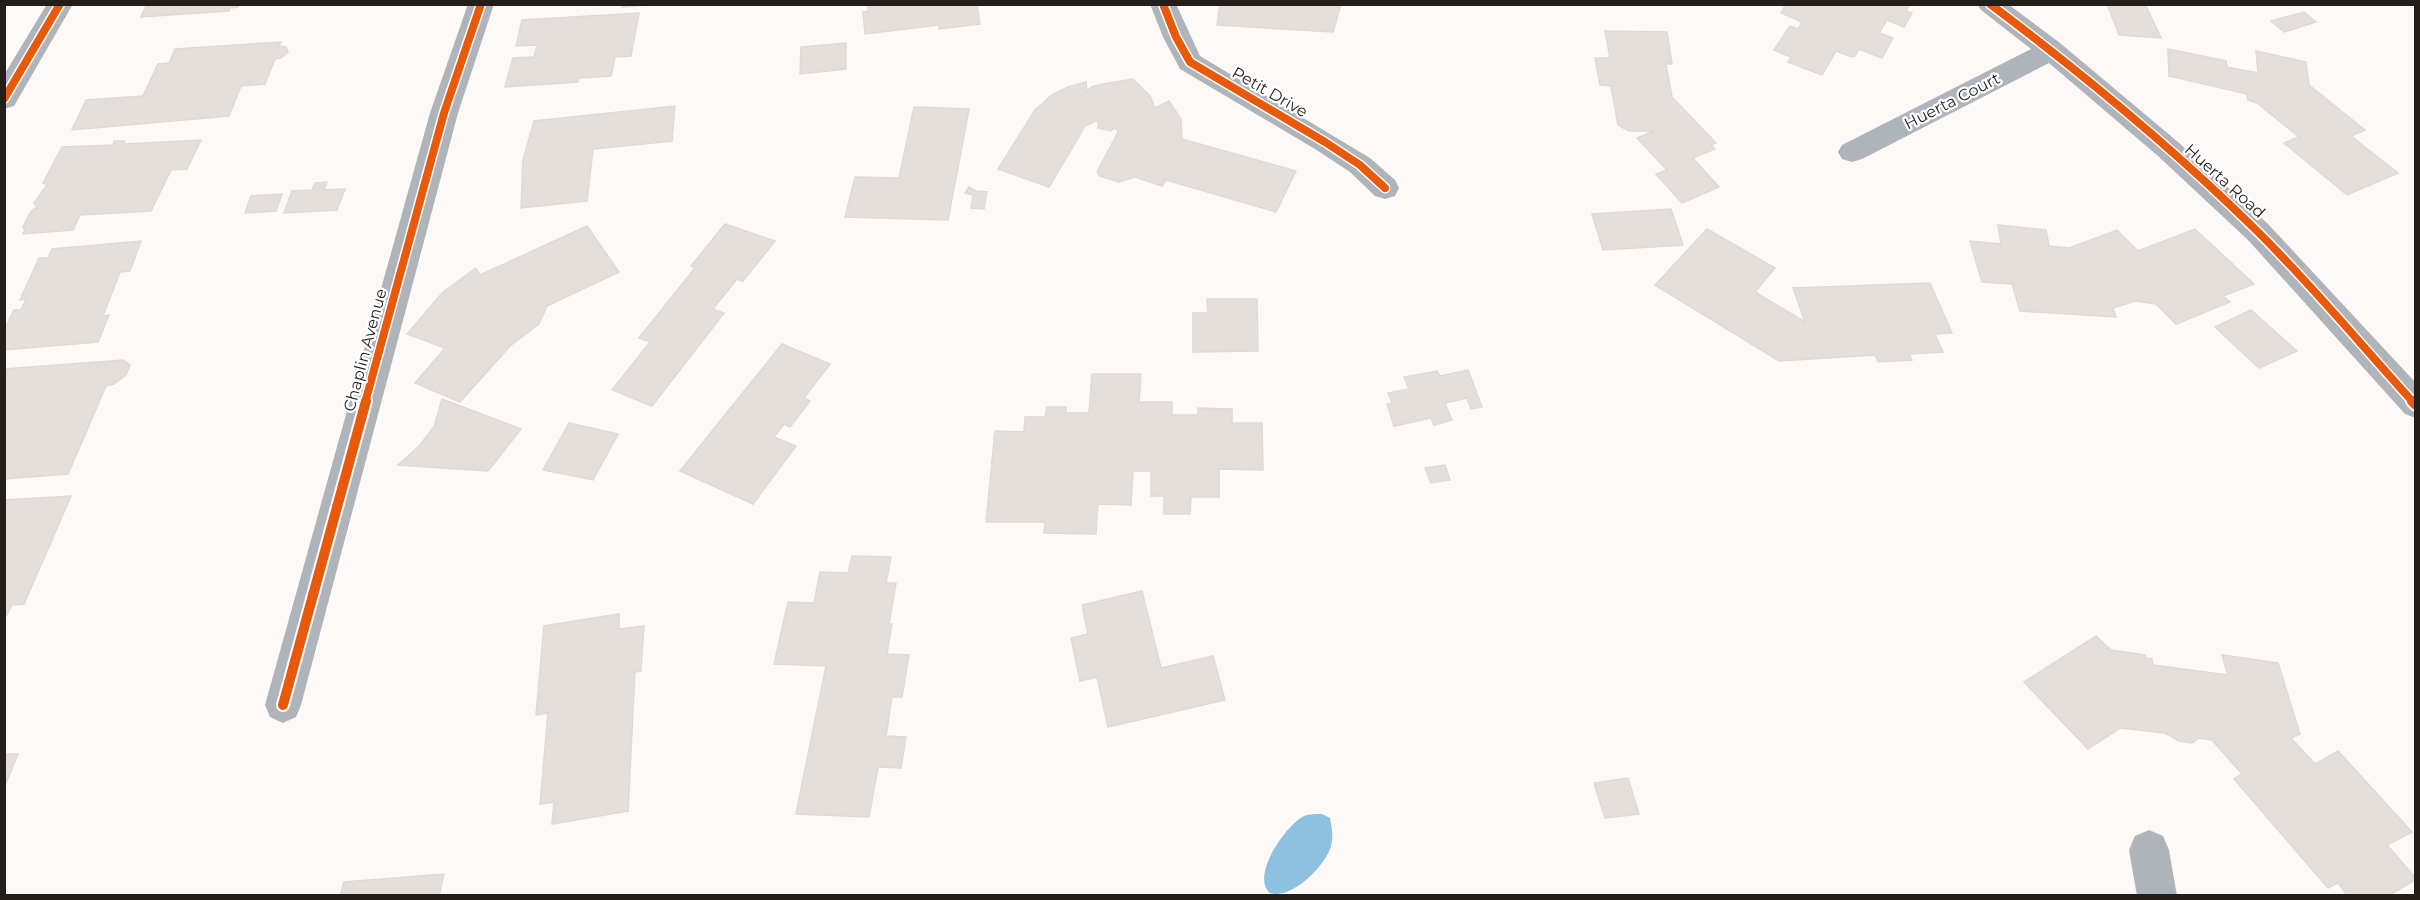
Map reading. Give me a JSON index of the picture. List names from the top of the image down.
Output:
{
  "streets": {
    "street": [
      "Petit Drive",
      "Huerta Court",
      "Huerta Road",
      "Chaplin Avenue"
    ]
  },
  "crossings": [
    ["Huerta Court", "Huerta Road"]
  ]
}
